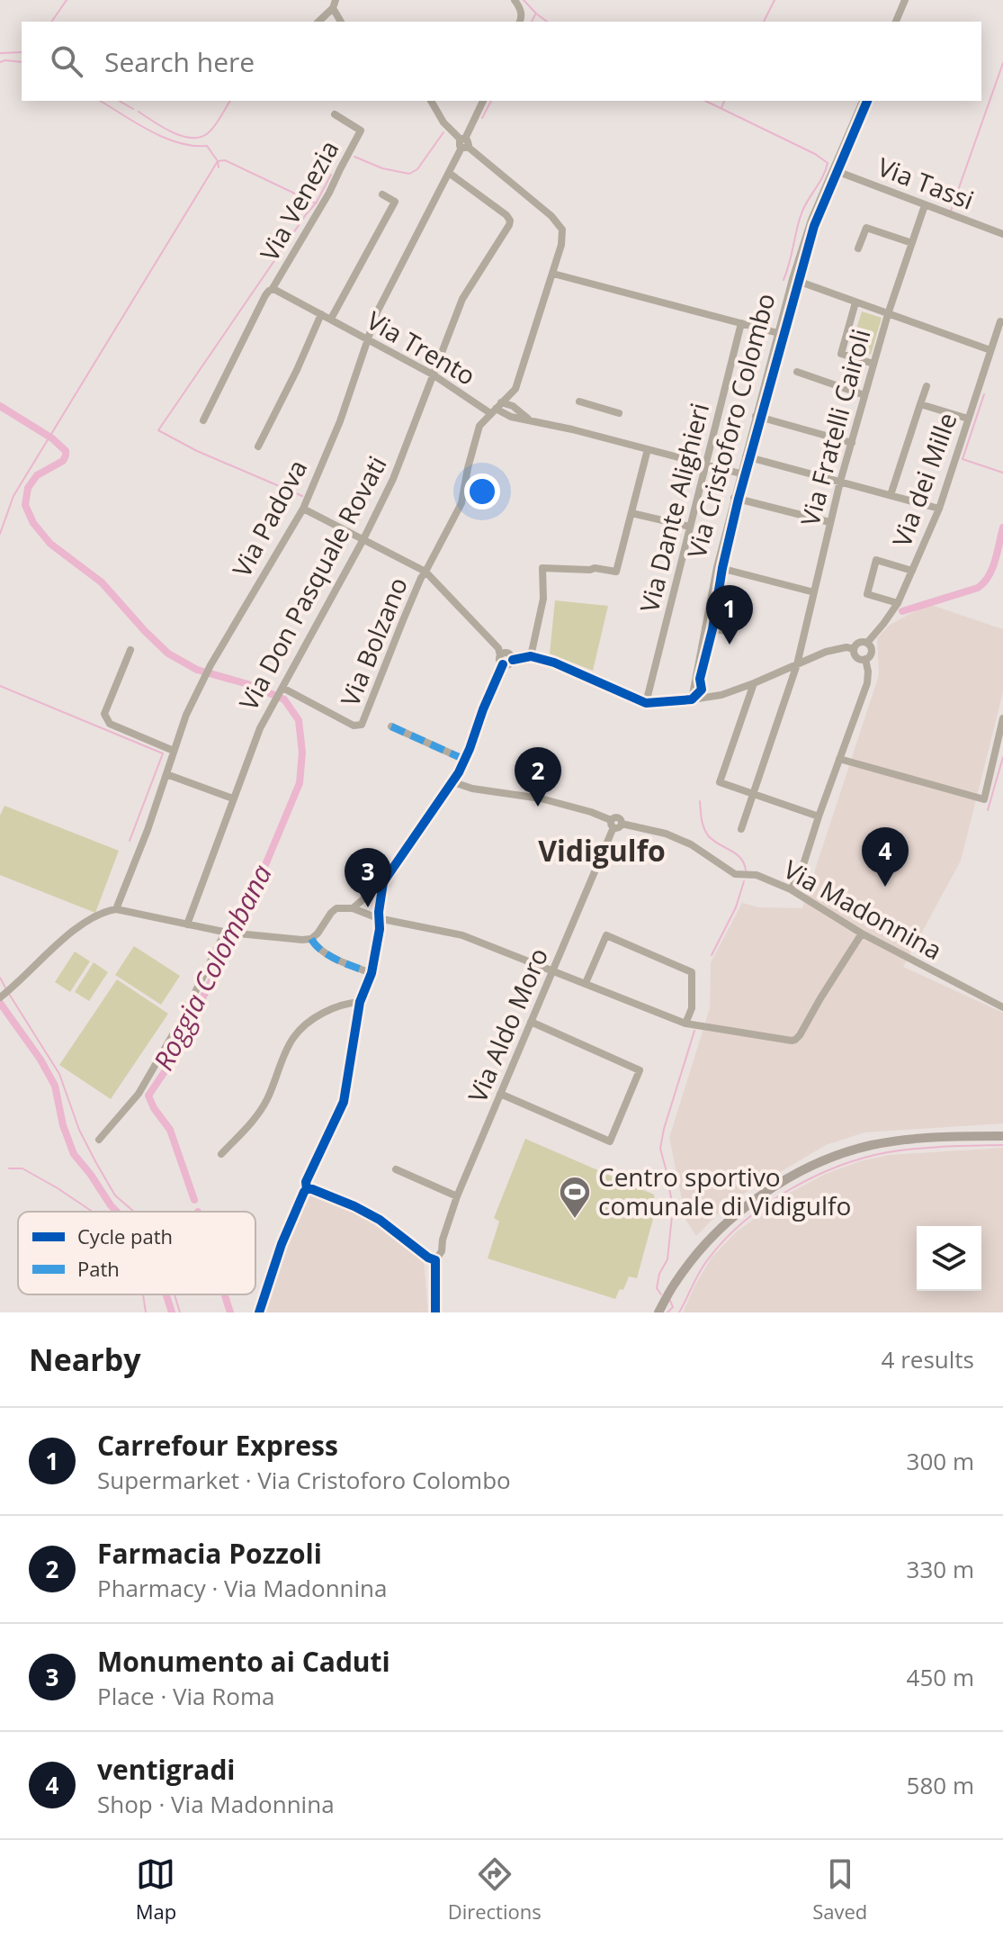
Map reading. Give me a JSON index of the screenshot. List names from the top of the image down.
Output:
{
  "streets": {
    "street": [
      "Via Tassi",
      "Via Venezia",
      "Via Trento",
      "Via Cristoforo Colombo",
      "Via Fratelli Cairoli",
      "Via dei Mille",
      "Via Dante Alighieri",
      "Via Padova",
      "Via Don Pasquale Rovati",
      "Via Bolzano",
      "Via Madonnina",
      "Via Aldo Moro"
    ]
  },
  "crossings": [
    ["Via Tassi", "Via Cristoforo Colombo"],
    ["Via Tassi", "Via Fratelli Cairoli"],
    ["Via Venezia", "Via Trento"],
    ["Via Trento", "Via Padova"],
    ["Via Trento", "Via Don Pasquale Rovati"],
    ["Via Padova", "Via Don Pasquale Rovati"],
    ["Via Don Pasquale Rovati", "Via Bolzano"],
    ["Via Madonnina", "Via Aldo Moro"]
  ],
  "districts": ["Vidigulfo"],
  "water": ["Roggia Colombana"],
  "places": {
    "sports": ["Centro sportivo comunale di Vidigulfo"]
  },
  "legend": ["Cycle path", "Path"],
  "page": {
    "search": "Search here",
    "pins": [
      "1",
      "2",
      "4",
      "3"
    ],
    "heading": ["Nearby", "4 results"],
    "list": [
      {
        "mark": "1",
        "name": "Carrefour Express",
        "note": "Supermarket · Via Cristoforo Colombo",
        "value": "300 m"
      },
      {
        "mark": "2",
        "name": "Farmacia Pozzoli",
        "note": "Pharmacy · Via Madonnina",
        "value": "330 m"
      },
      {
        "mark": "3",
        "name": "Monumento ai Caduti",
        "note": "Place · Via Roma",
        "value": "450 m"
      },
      {
        "mark": "4",
        "name": "ventigradi",
        "note": "Shop · Via Madonnina",
        "value": "580 m"
      }
    ],
    "nav": ["Map", "Directions", "Saved"]
  }
}
